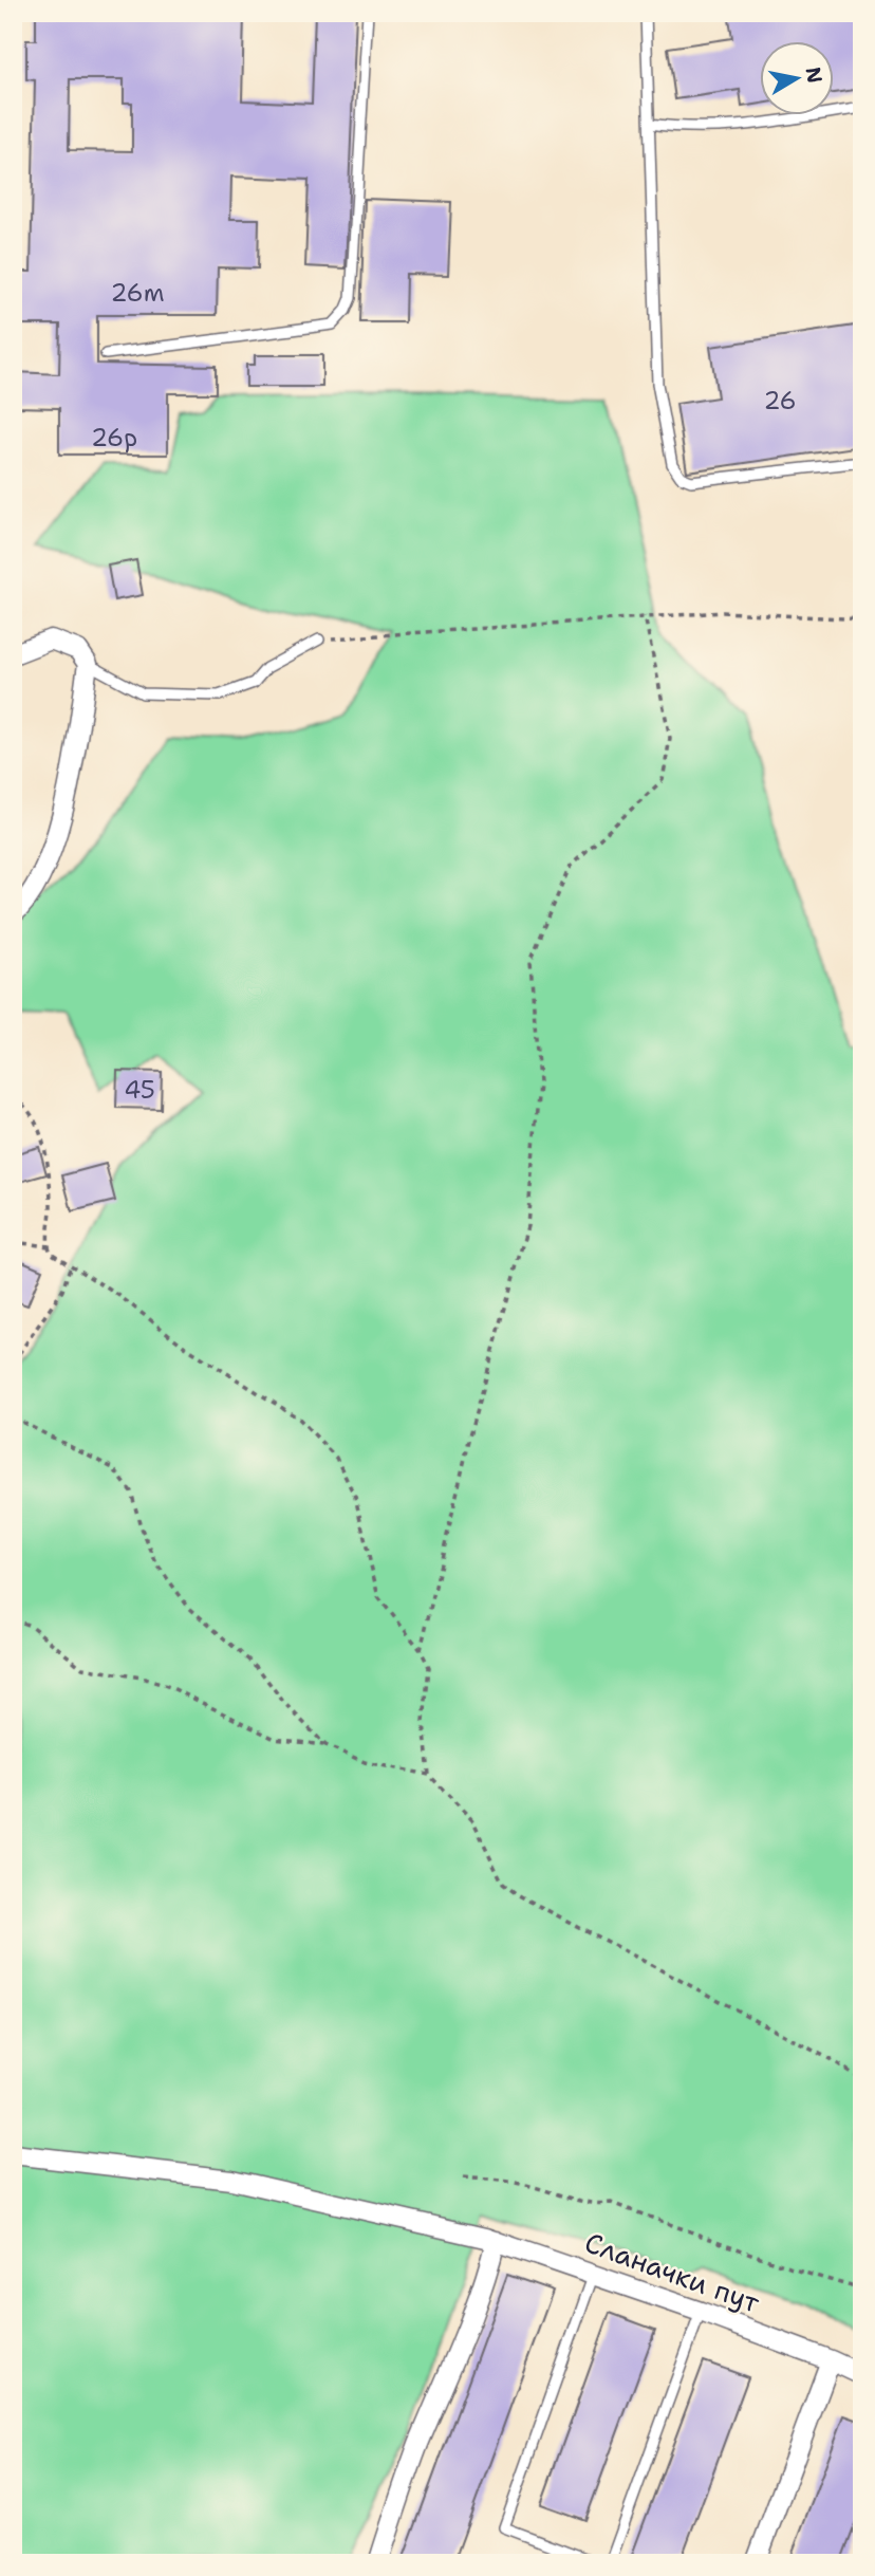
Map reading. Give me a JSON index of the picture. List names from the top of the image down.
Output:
{
  "streets": {
    "street": ["Сланачки пут"]
  },
  "house_numbers": [
    "26m",
    "26",
    "26p",
    "45"
  ],
  "north": "right"
}
